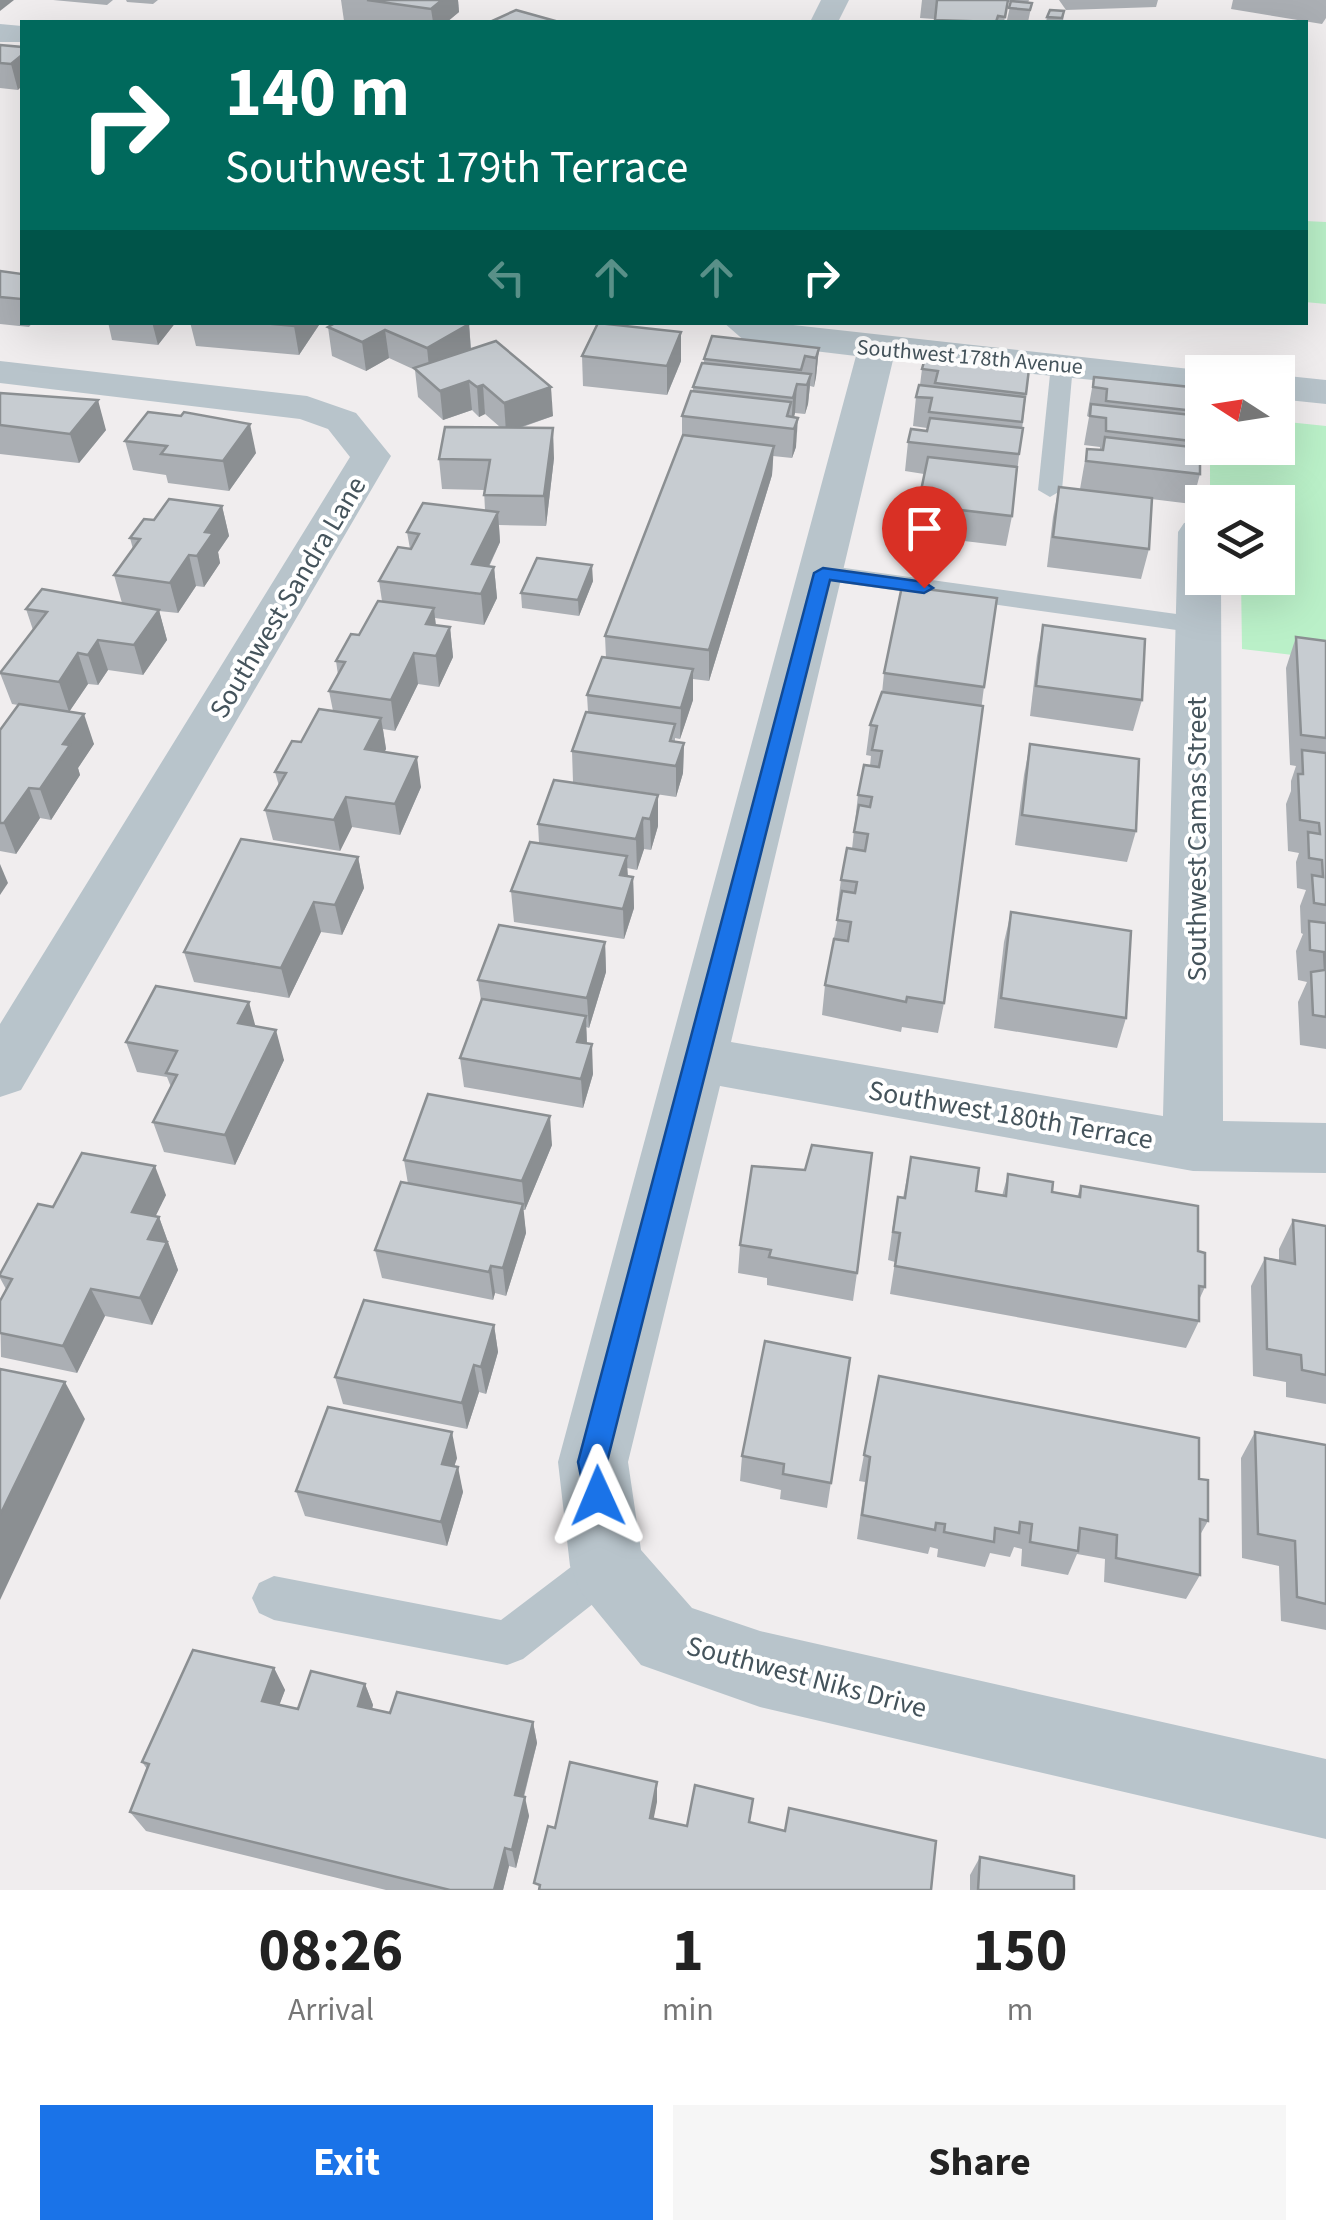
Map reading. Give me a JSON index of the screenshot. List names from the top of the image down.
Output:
{
  "streets": {
    "street": [
      "Southwest 178th Avenue",
      "Southwest Sandra Lane",
      "Southwest Camas Street",
      "Southwest 180th Terrace",
      "Southwest Niks Drive"
    ]
  },
  "crossings": [
    ["Southwest Camas Street", "Southwest 180th Terrace"]
  ],
  "north": "left",
  "page": {
    "turn": ["140 m", "Southwest 179th Terrace"],
    "eta": [
      "08:26",
      "Arrival",
      "1",
      "min",
      "150",
      "m"
    ],
    "buttons": ["Exit", "Share"]
  }
}
